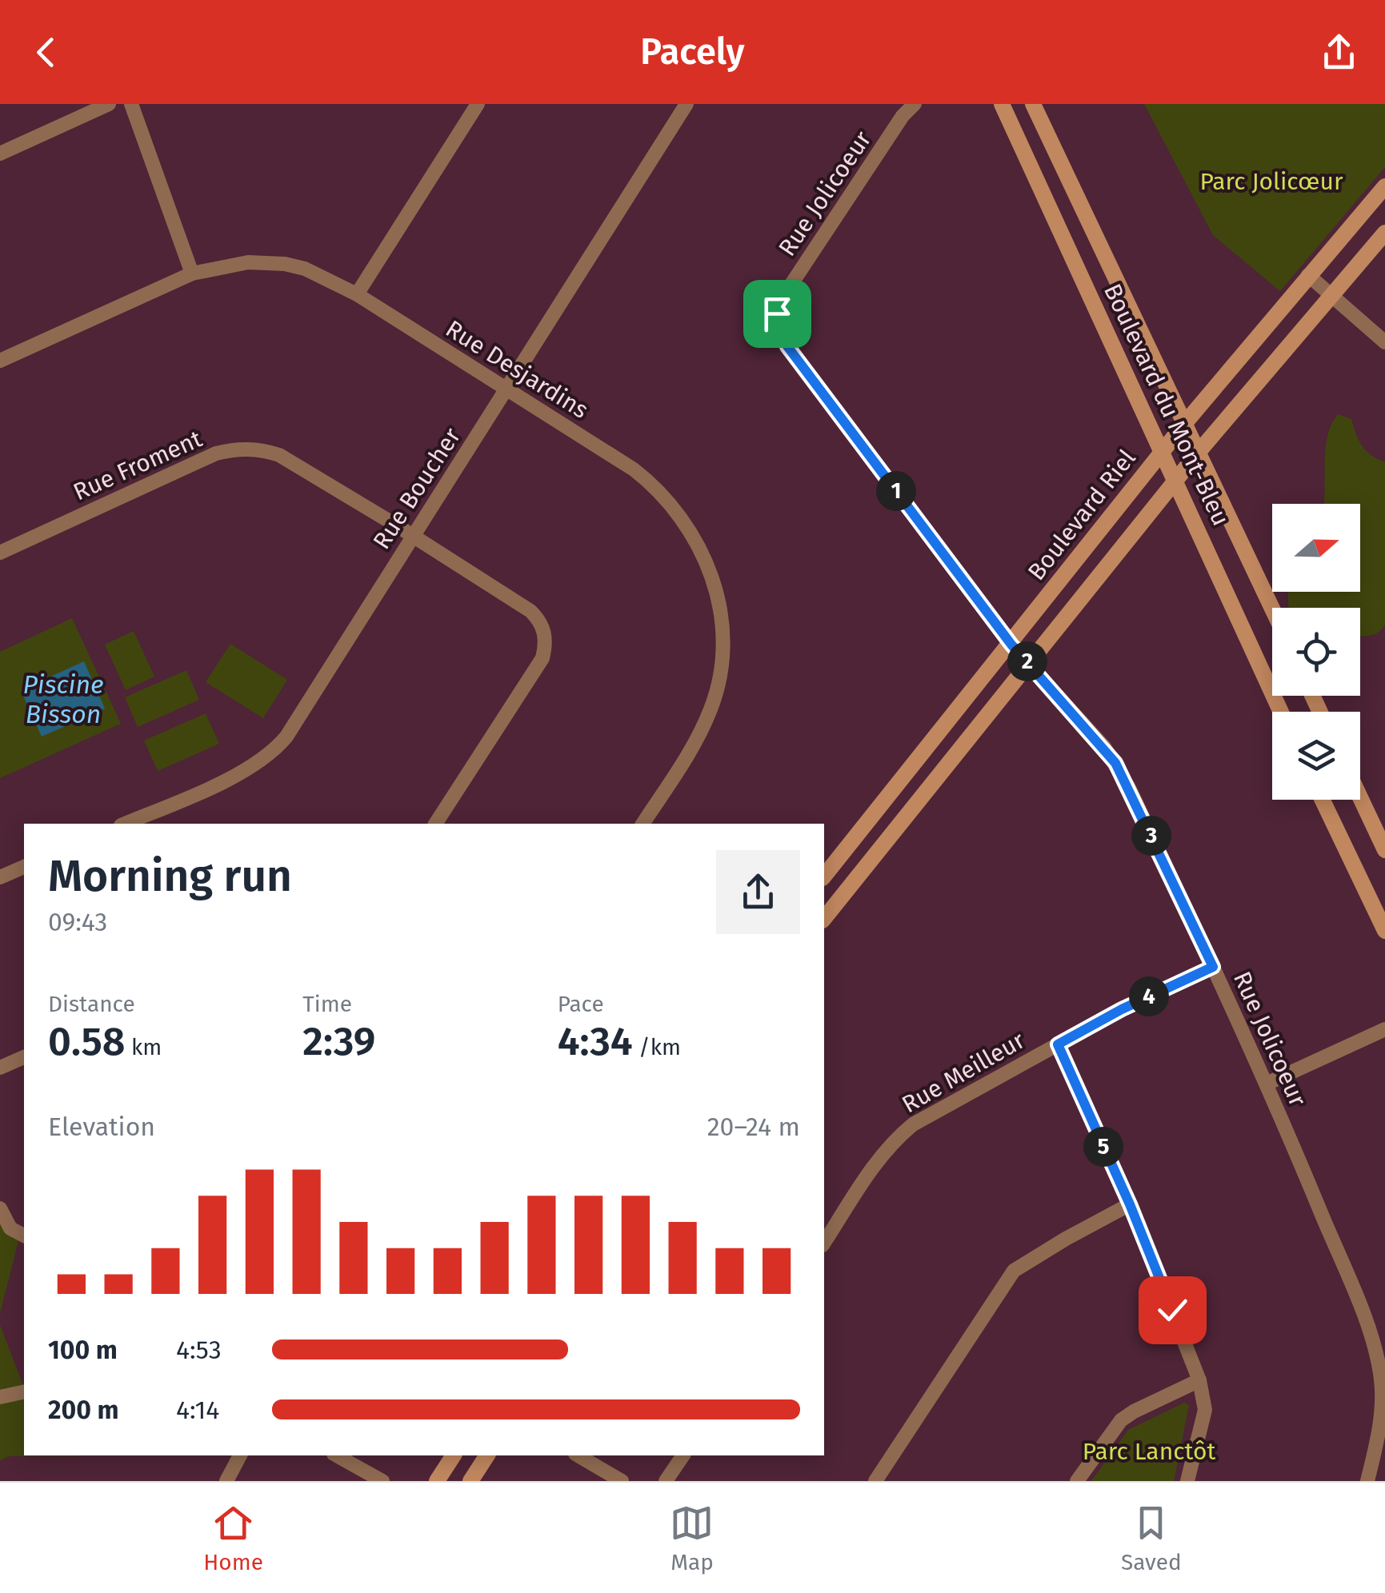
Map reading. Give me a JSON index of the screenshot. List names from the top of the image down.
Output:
{
  "streets": {
    "street": [
      "Rue Jolicoeur",
      "Rue Desjardins",
      "Boulevard du Mont-Bleu",
      "Rue Froment",
      "Rue Boucher",
      "Boulevard Riel",
      "Rue Meilleur"
    ]
  },
  "crossings": [
    ["Rue Jolicoeur", "Boulevard Riel"],
    ["Rue Jolicoeur", "Rue Meilleur"],
    ["Rue Desjardins", "Rue Boucher"],
    ["Boulevard du Mont-Bleu", "Boulevard Riel"],
    ["Rue Froment", "Rue Boucher"]
  ],
  "water": ["Piscine Bisson"],
  "parks": ["Parc Jolicœur", "Parc Lanctôt"],
  "north": "right",
  "page": {
    "header": "Pacely",
    "pins": [
      "1",
      "2",
      "3",
      "4",
      "5"
    ],
    "heading": ["Morning run", "09:43"],
    "stats": [
      ["Distance", "0.58 km"],
      ["Time", "2:39"],
      ["Pace", "4:34 /km"]
    ],
    "chart": ["Elevation", "20–24 m"],
    "list": [
      {
        "name": "100 m",
        "note": "4:53"
      },
      {
        "name": "200 m",
        "note": "4:14"
      }
    ],
    "tabs": ["Home", "Map", "Saved"]
  }
}
